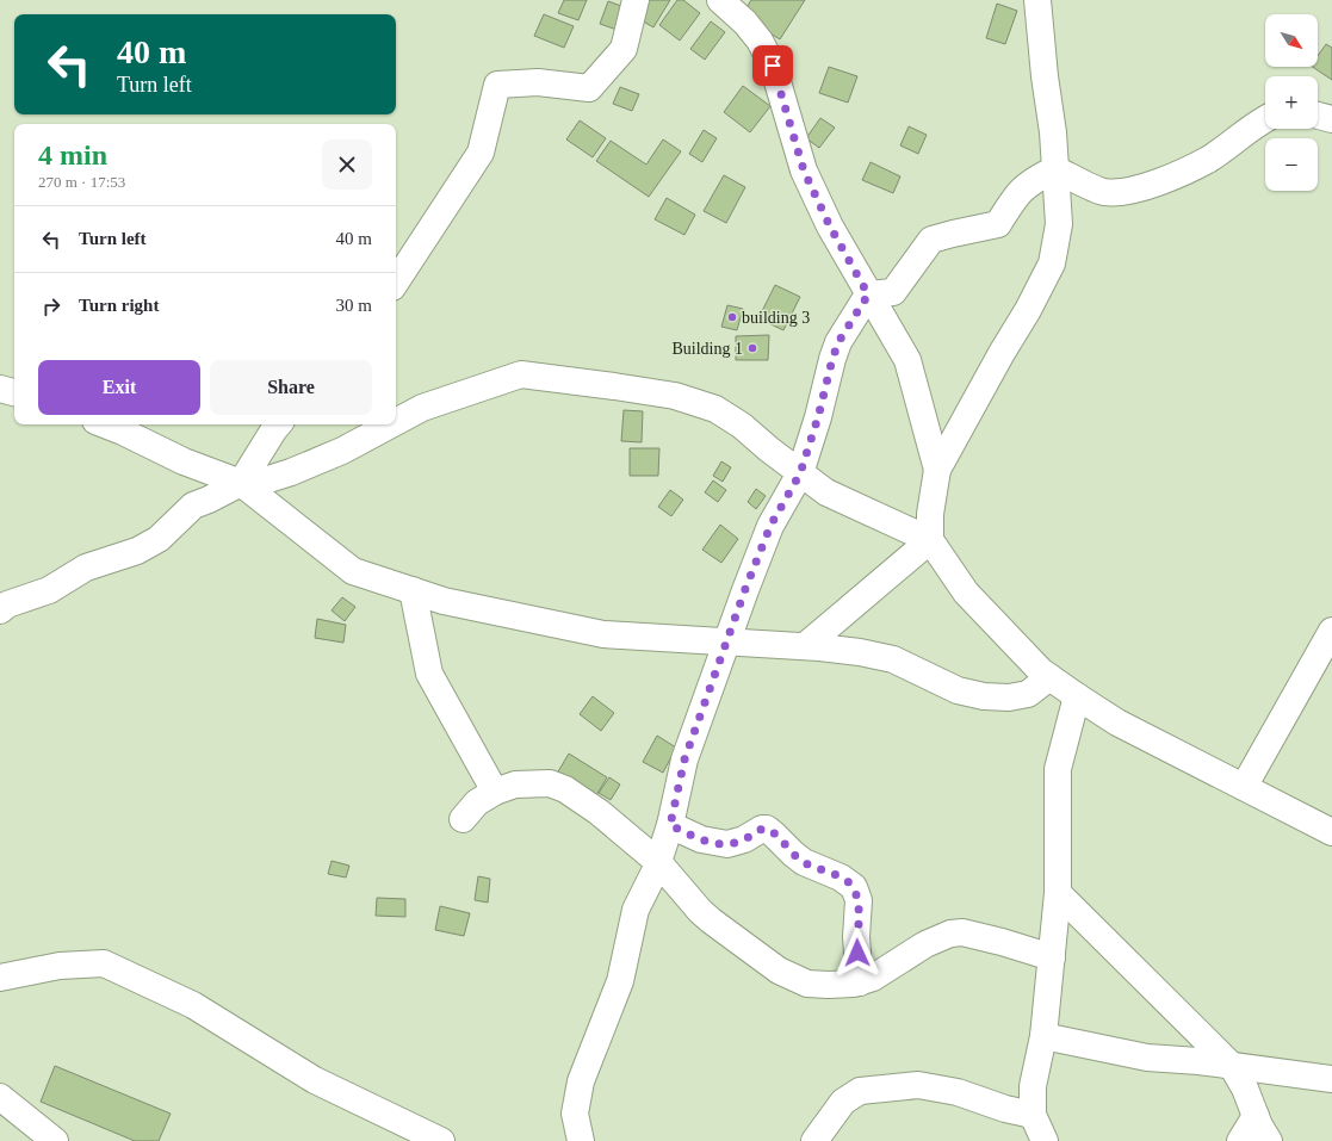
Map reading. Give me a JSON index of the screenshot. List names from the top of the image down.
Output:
{
  "places": ["building 3", "Building 1"],
  "north": "bottom right",
  "page": {
    "map_buttons": ["+", "−"],
    "turn": ["40 m", "Turn left"],
    "heading": ["4 min", "270 m · 17:53"],
    "list": [
      {
        "name": "Turn left",
        "value": "40 m"
      },
      {
        "name": "Turn right",
        "value": "30 m"
      }
    ],
    "buttons": ["Exit", "Share"]
  }
}
